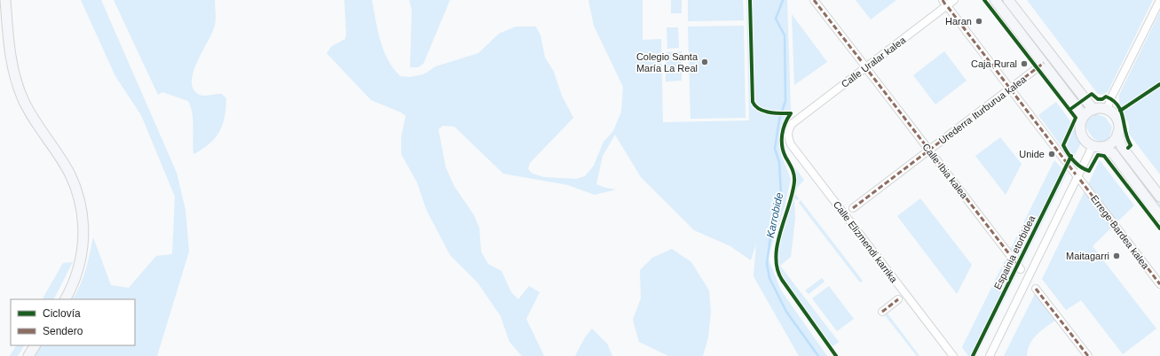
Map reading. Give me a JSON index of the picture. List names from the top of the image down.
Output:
{
  "streets": {
    "street": [
      "Calle Uralar kalea",
      "Urederra Iturburua kalea",
      "Calle Ibia kalea",
      "Errege Bardea kalea",
      "Calle Elizmendi karrika"
    ],
    "cycle path": ["Espainia etorbidea"]
  },
  "crossings": [
    ["Calle Uralar kalea", "Calle Elizmendi karrika"],
    ["Urederra Iturburua kalea", "Calle Ibia kalea"],
    ["Urederra Iturburua kalea", "Errege Bardea kalea"]
  ],
  "water": ["Karrobide"],
  "places": [
    "Haran",
    "Colegio Santa María La Real",
    "Caja Rural",
    "Unide",
    "Maitagarri"
  ],
  "legend": ["Ciclovía", "Sendero"]
}
